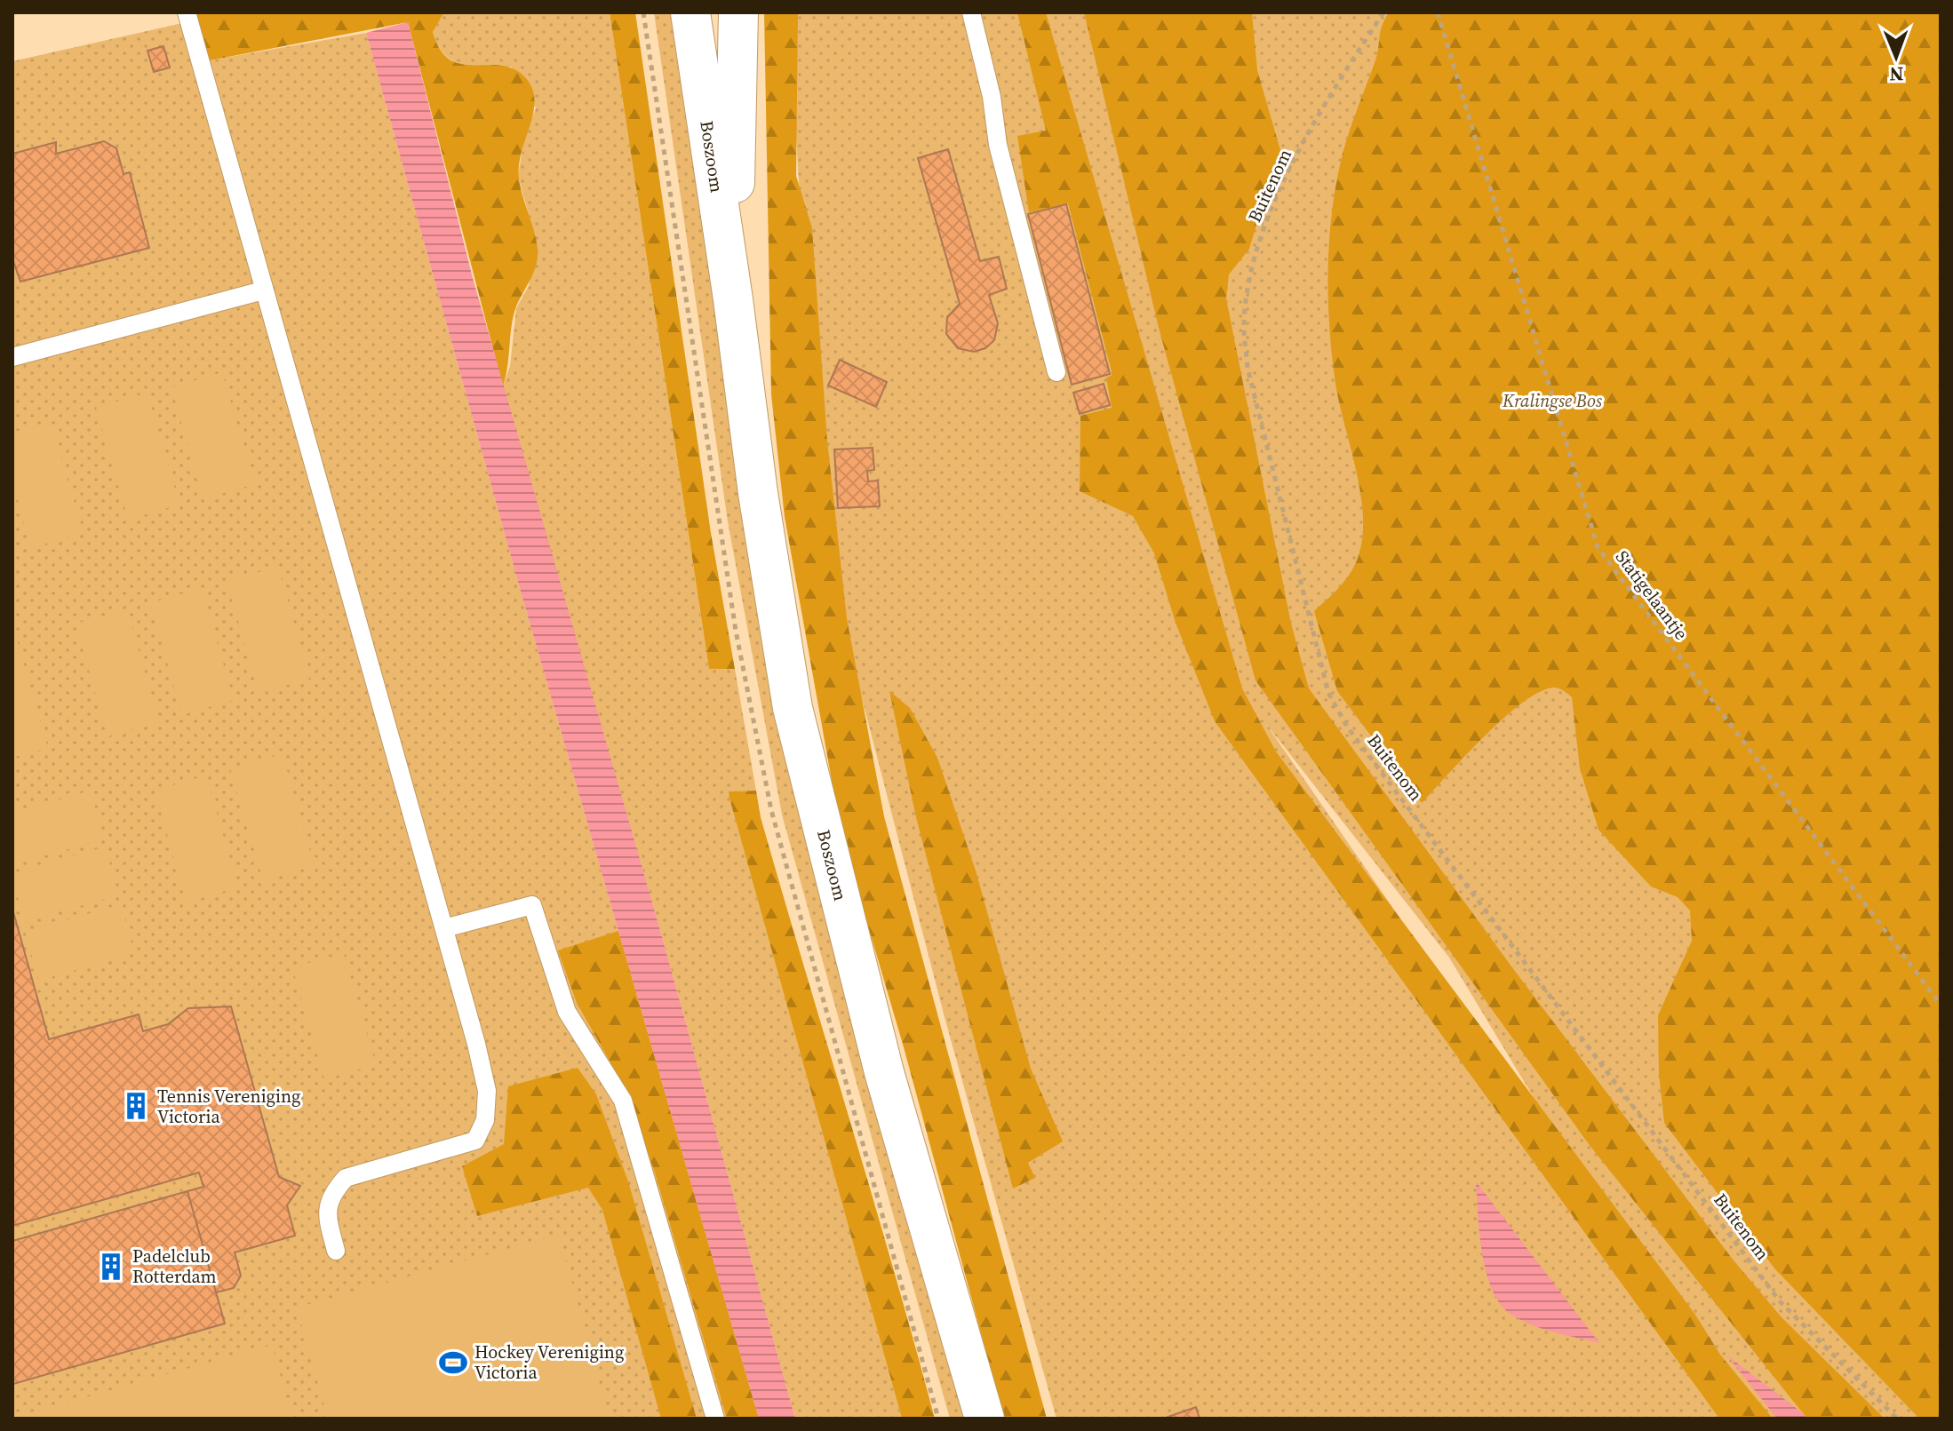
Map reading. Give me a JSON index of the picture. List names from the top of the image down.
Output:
{
  "streets": {
    "main road": ["Boszoom"],
    "path": ["Buitenom", "Statigelaantje"]
  },
  "parks": ["Kralingse Bos"],
  "places": {
    "building": ["Tennis Vereniging Victoria", "Padelclub Rotterdam"],
    "sports": ["Hockey Vereniging Victoria"]
  },
  "north": "bottom"
}
